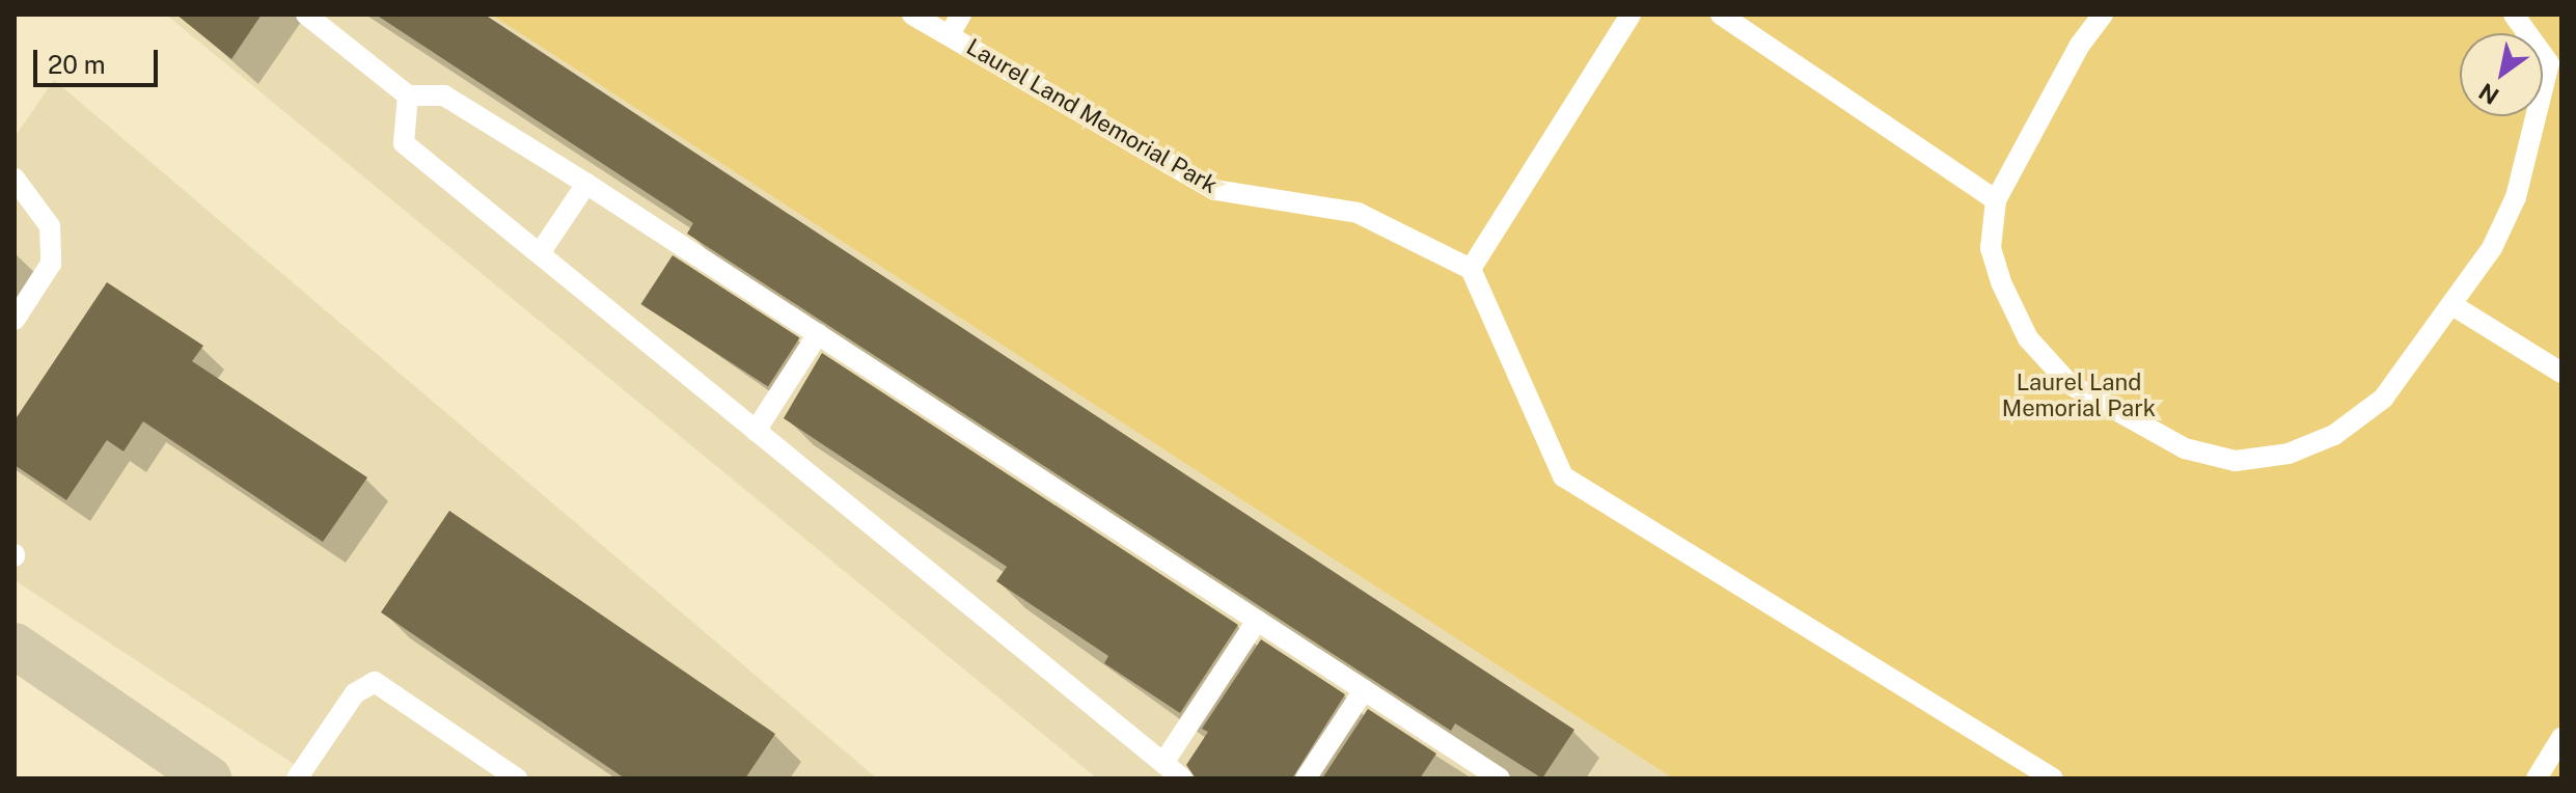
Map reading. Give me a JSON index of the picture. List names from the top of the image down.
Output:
{
  "streets": {
    "lane": ["Laurel Land Memorial Park"]
  },
  "parks": ["Laurel Land Memorial Park"],
  "scale_bar": "20 m",
  "north": "bottom left"
}
